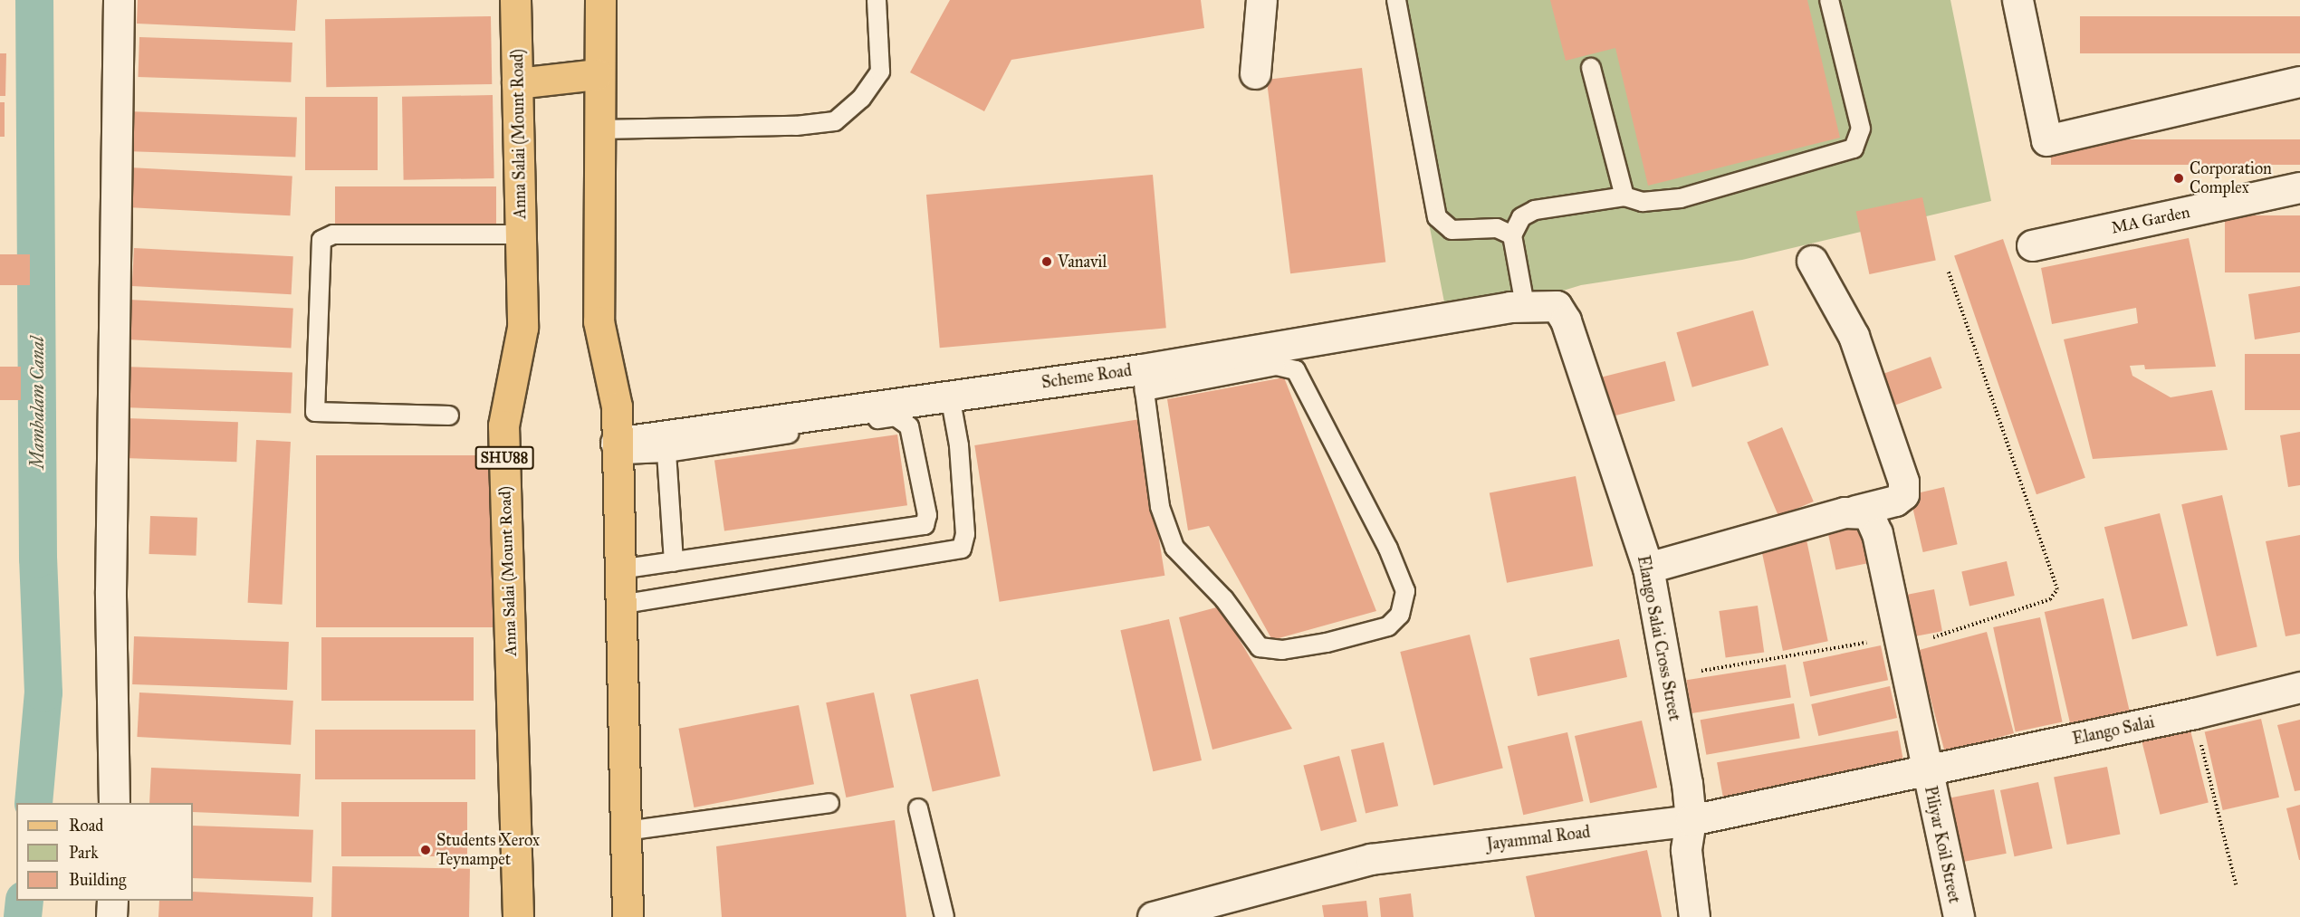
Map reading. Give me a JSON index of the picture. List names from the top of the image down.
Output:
{
  "streets": {
    "main road": ["Anna Salai (Mount Road)", "SHU88"],
    "street": [
      "MA Garden",
      "Scheme Road",
      "Elango Salai Cross Street",
      "Elango Salai",
      "Jayammal Road",
      "Piliyar Koil Street"
    ]
  },
  "crossings": [
    ["Scheme Road", "Elango Salai Cross Street"],
    ["Elango Salai Cross Street", "Jayammal Road"],
    ["Elango Salai", "Jayammal Road"],
    ["Elango Salai", "Piliyar Koil Street"],
    ["Jayammal Road", "Piliyar Koil Street"]
  ],
  "water": ["Mambalam Canal"],
  "places": ["Corporation Complex", "Vanavil", "Students Xerox Teynampet"],
  "legend": ["Road", "Park", "Building"]
}
